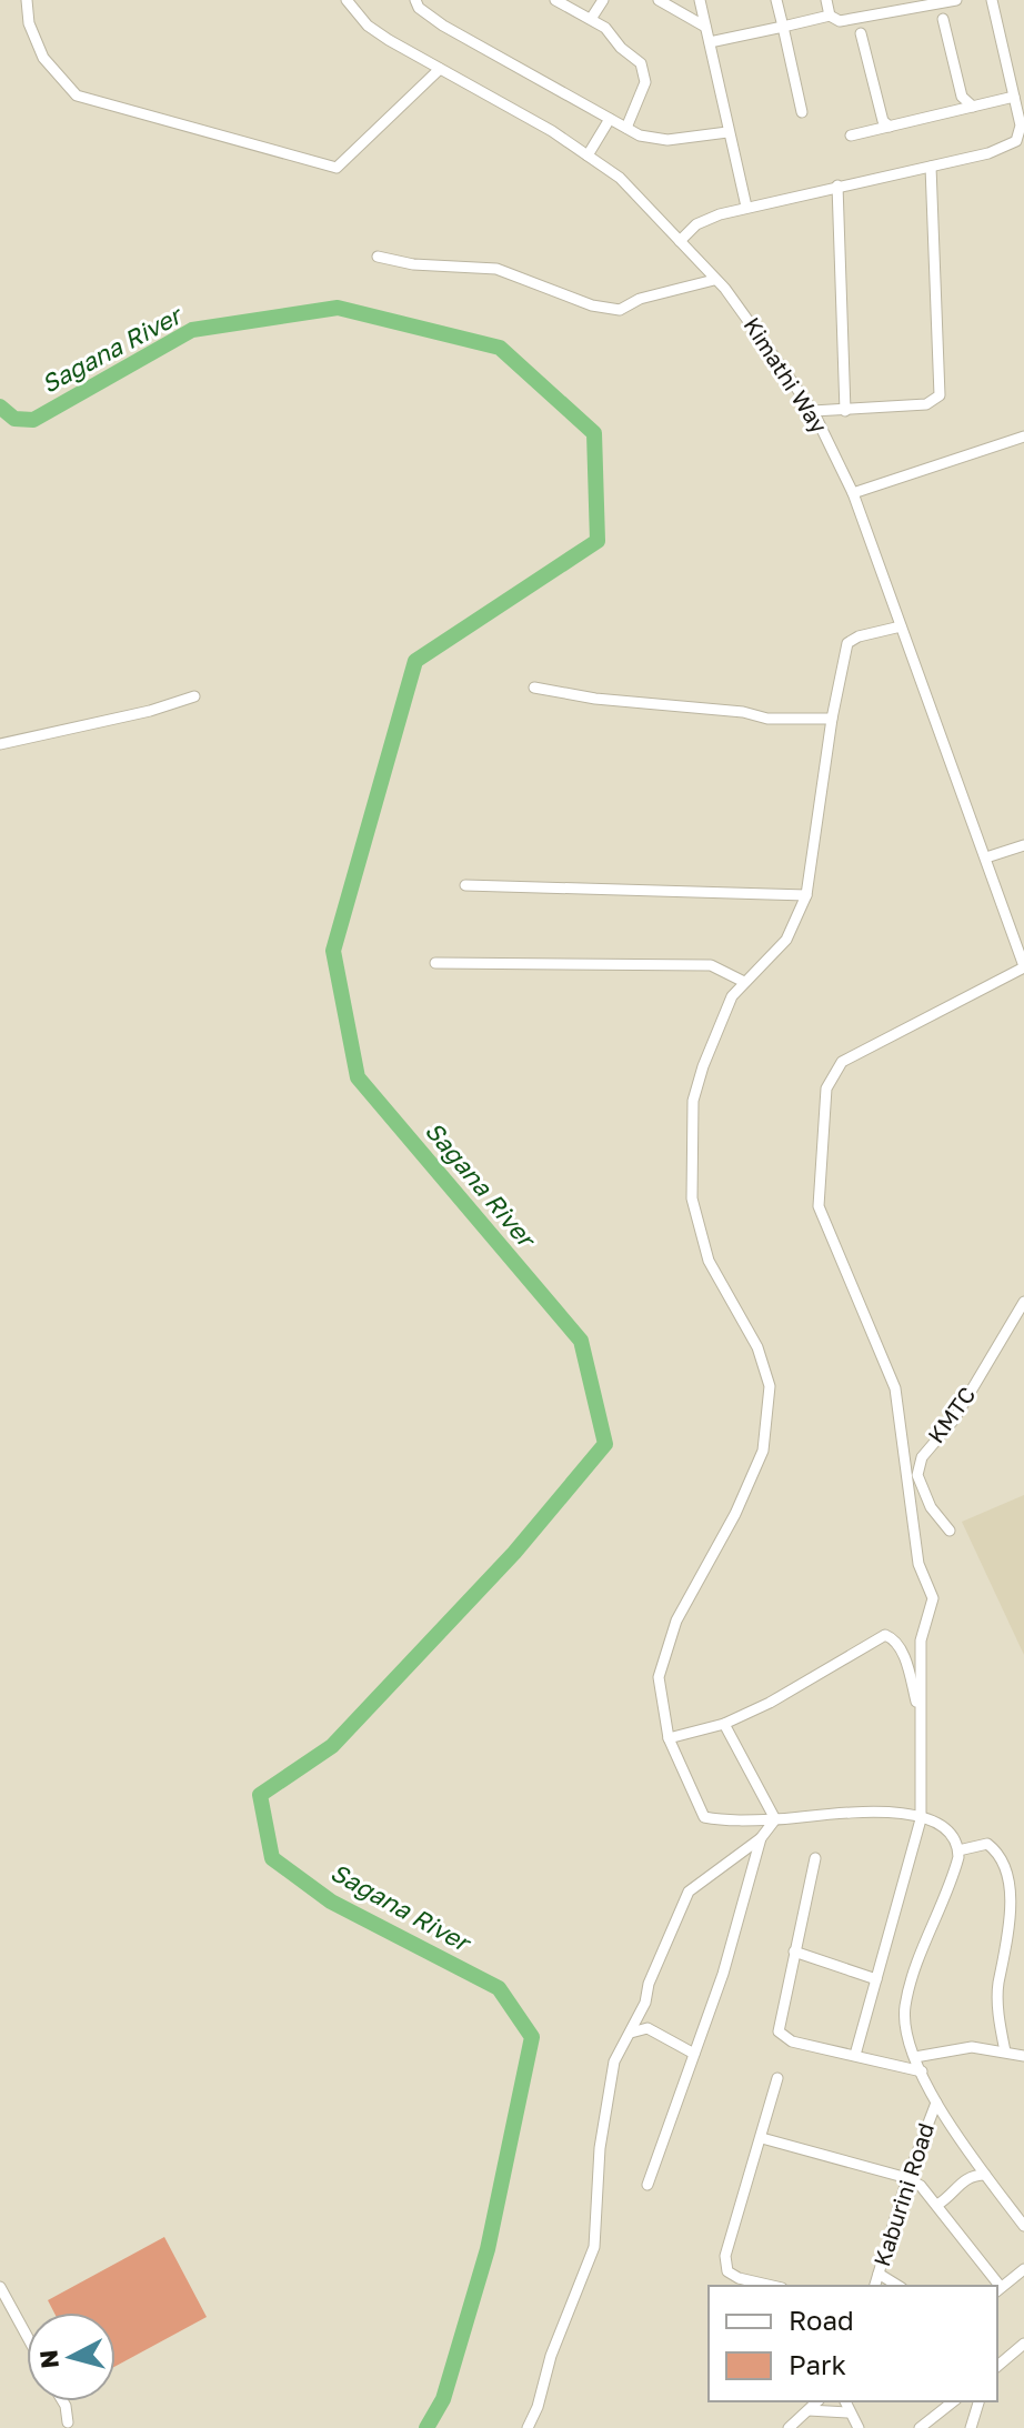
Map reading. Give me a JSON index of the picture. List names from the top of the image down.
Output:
{
  "streets": {
    "street": ["Kimathi Way", "KMTC", "Kaburini Road"]
  },
  "water": ["Sagana River"],
  "legend": ["Road", "Park"],
  "north": "left"
}
